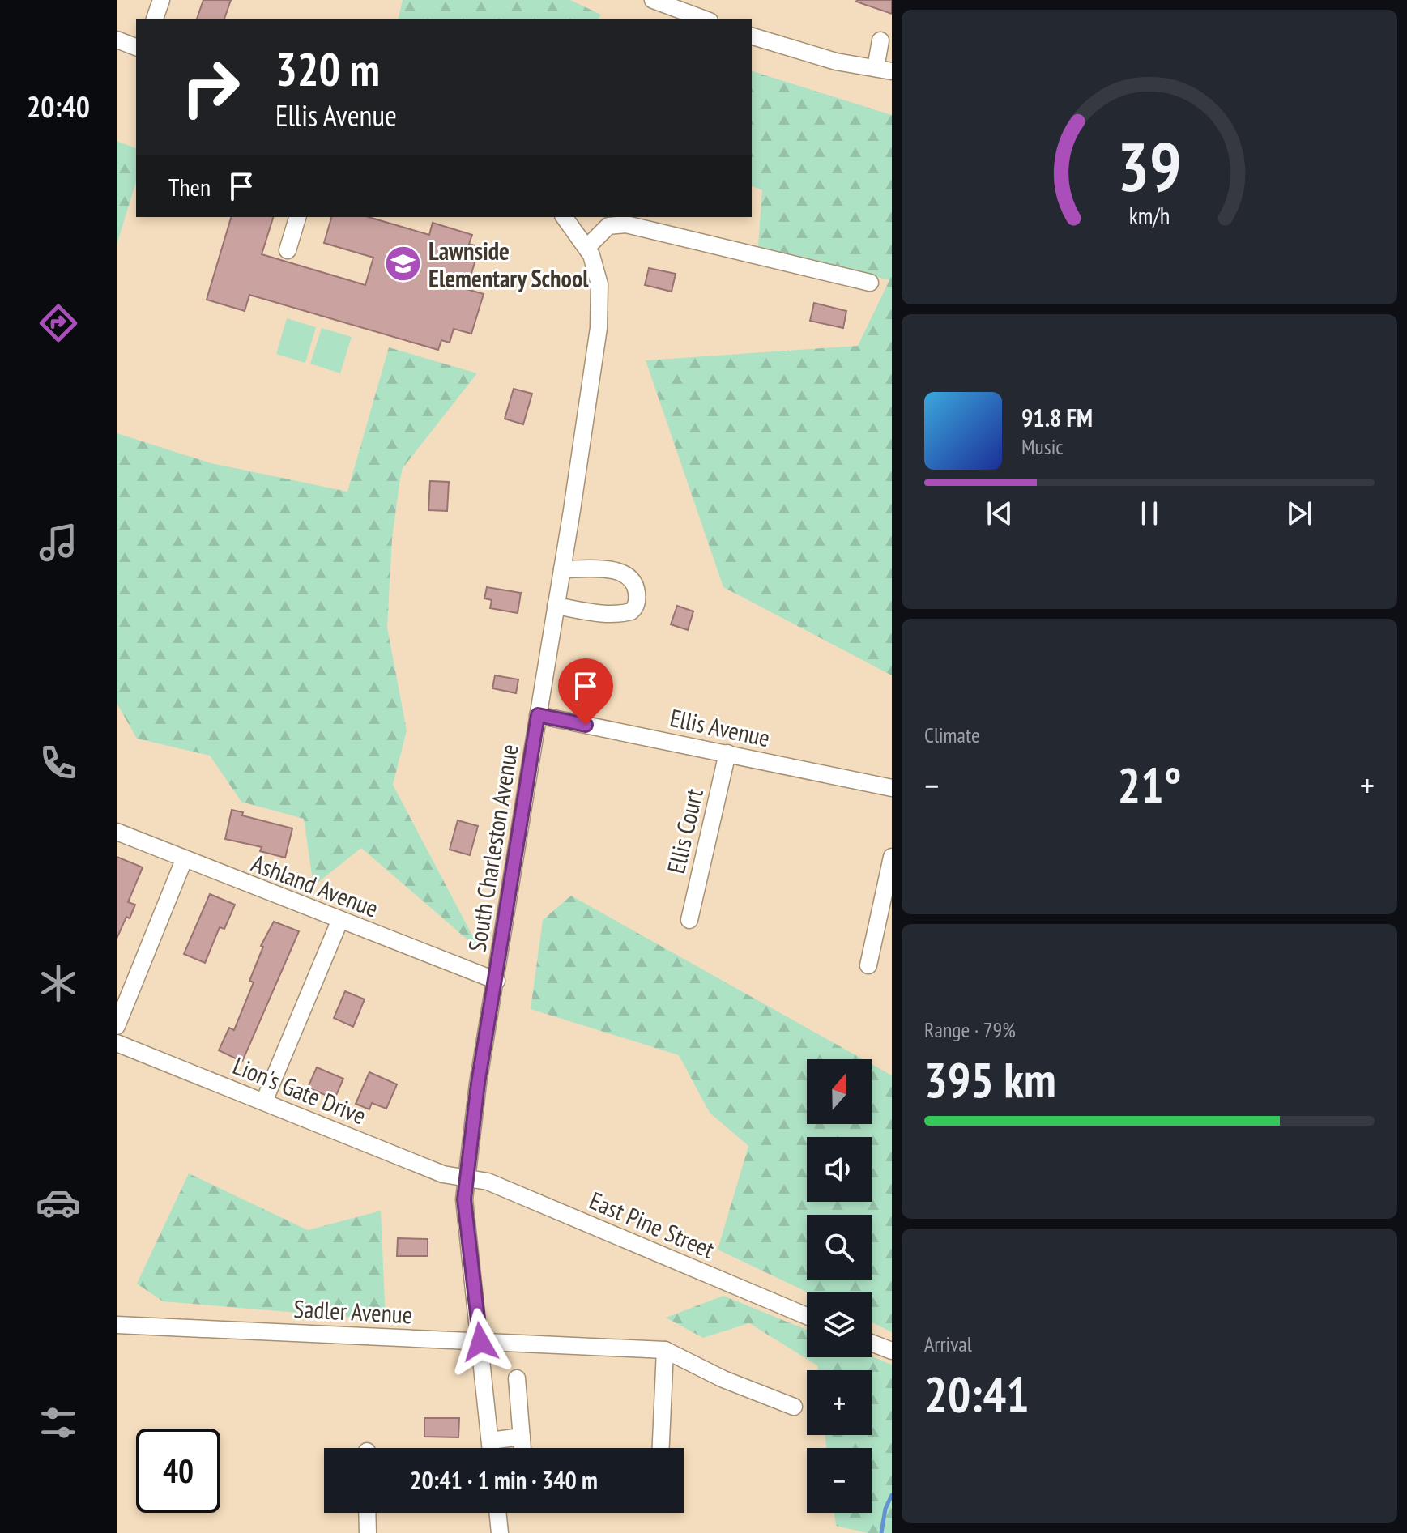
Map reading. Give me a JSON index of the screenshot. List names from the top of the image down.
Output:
{
  "streets": {
    "street": [
      "Ellis Avenue",
      "Ellis Court",
      "South Charleston Avenue",
      "Ashland Avenue",
      "Lion's Gate Drive",
      "East Pine Street",
      "Sadler Avenue"
    ]
  },
  "crossings": [
    ["Ellis Avenue", "Ellis Court"],
    ["Ellis Avenue", "South Charleston Avenue"],
    ["South Charleston Avenue", "Ashland Avenue"],
    ["South Charleston Avenue", "Lion's Gate Drive"],
    ["South Charleston Avenue", "East Pine Street"],
    ["South Charleston Avenue", "Sadler Avenue"],
    ["Lion's Gate Drive", "East Pine Street"]
  ],
  "places": {
    "school or university": ["Lawnside Elementary School"]
  },
  "north": "top",
  "page": {
    "tabs": "20:40",
    "turn": ["320 m", "Ellis Avenue"],
    "then": "Then",
    "song": ["91.8 FM", "Music"],
    "tile": [
      "Climate",
      ["Range · 79%", "395 km"],
      ["Arrival", "20:41"]
    ],
    "heat": ["−", "21°", "+"],
    "map_buttons": ["+", "−"],
    "limit": "40",
    "trip": "20:41 · 1 min · 340 m",
    "gauge": ["39", "km/h"]
  }
}
